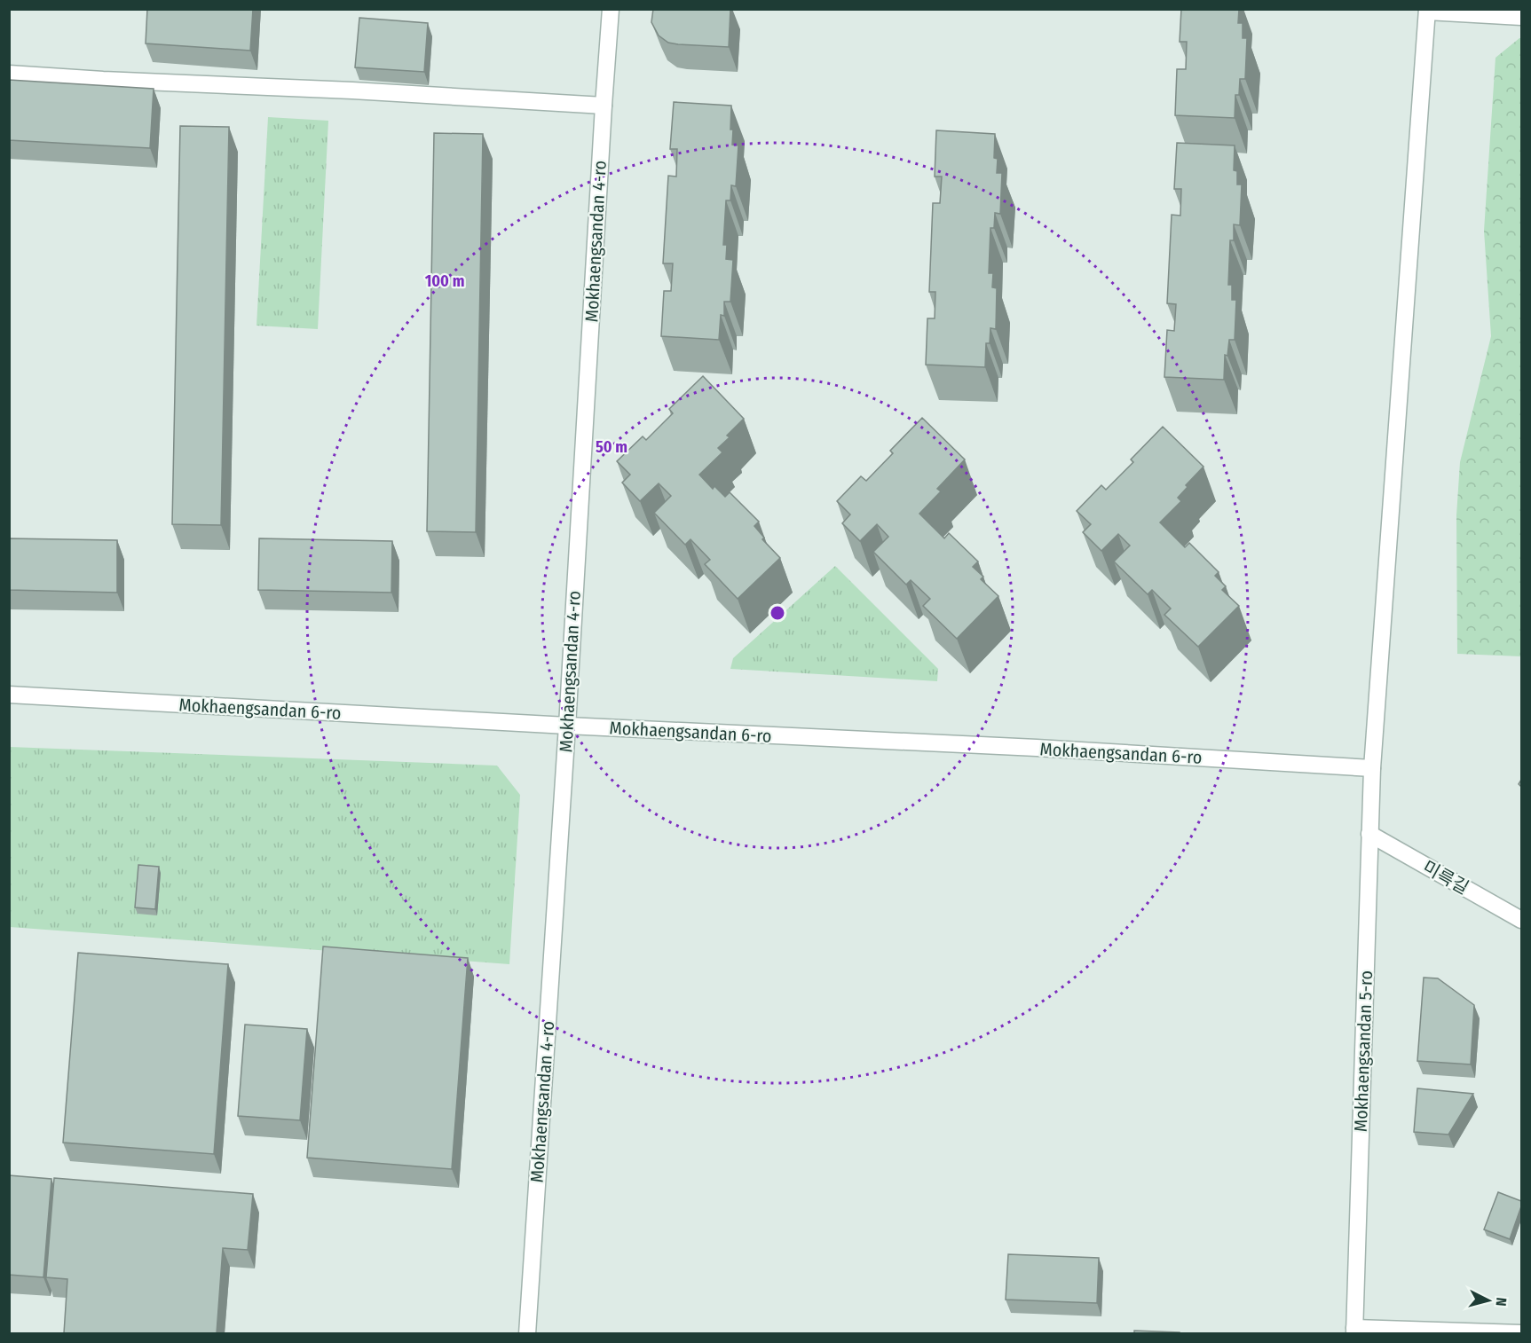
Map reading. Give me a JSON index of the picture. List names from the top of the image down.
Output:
{
  "streets": {
    "street": [
      "Mokhaengsandan 4-ro",
      "Mokhaengsandan 6-ro",
      "미륵길",
      "Mokhaengsandan 5-ro"
    ]
  },
  "crossings": [
    ["Mokhaengsandan 4-ro", "Mokhaengsandan 6-ro"],
    ["Mokhaengsandan 6-ro", "Mokhaengsandan 5-ro"],
    ["미륵길", "Mokhaengsandan 5-ro"]
  ],
  "north": "right",
  "rings": ["100 m", "50 m"]
}
